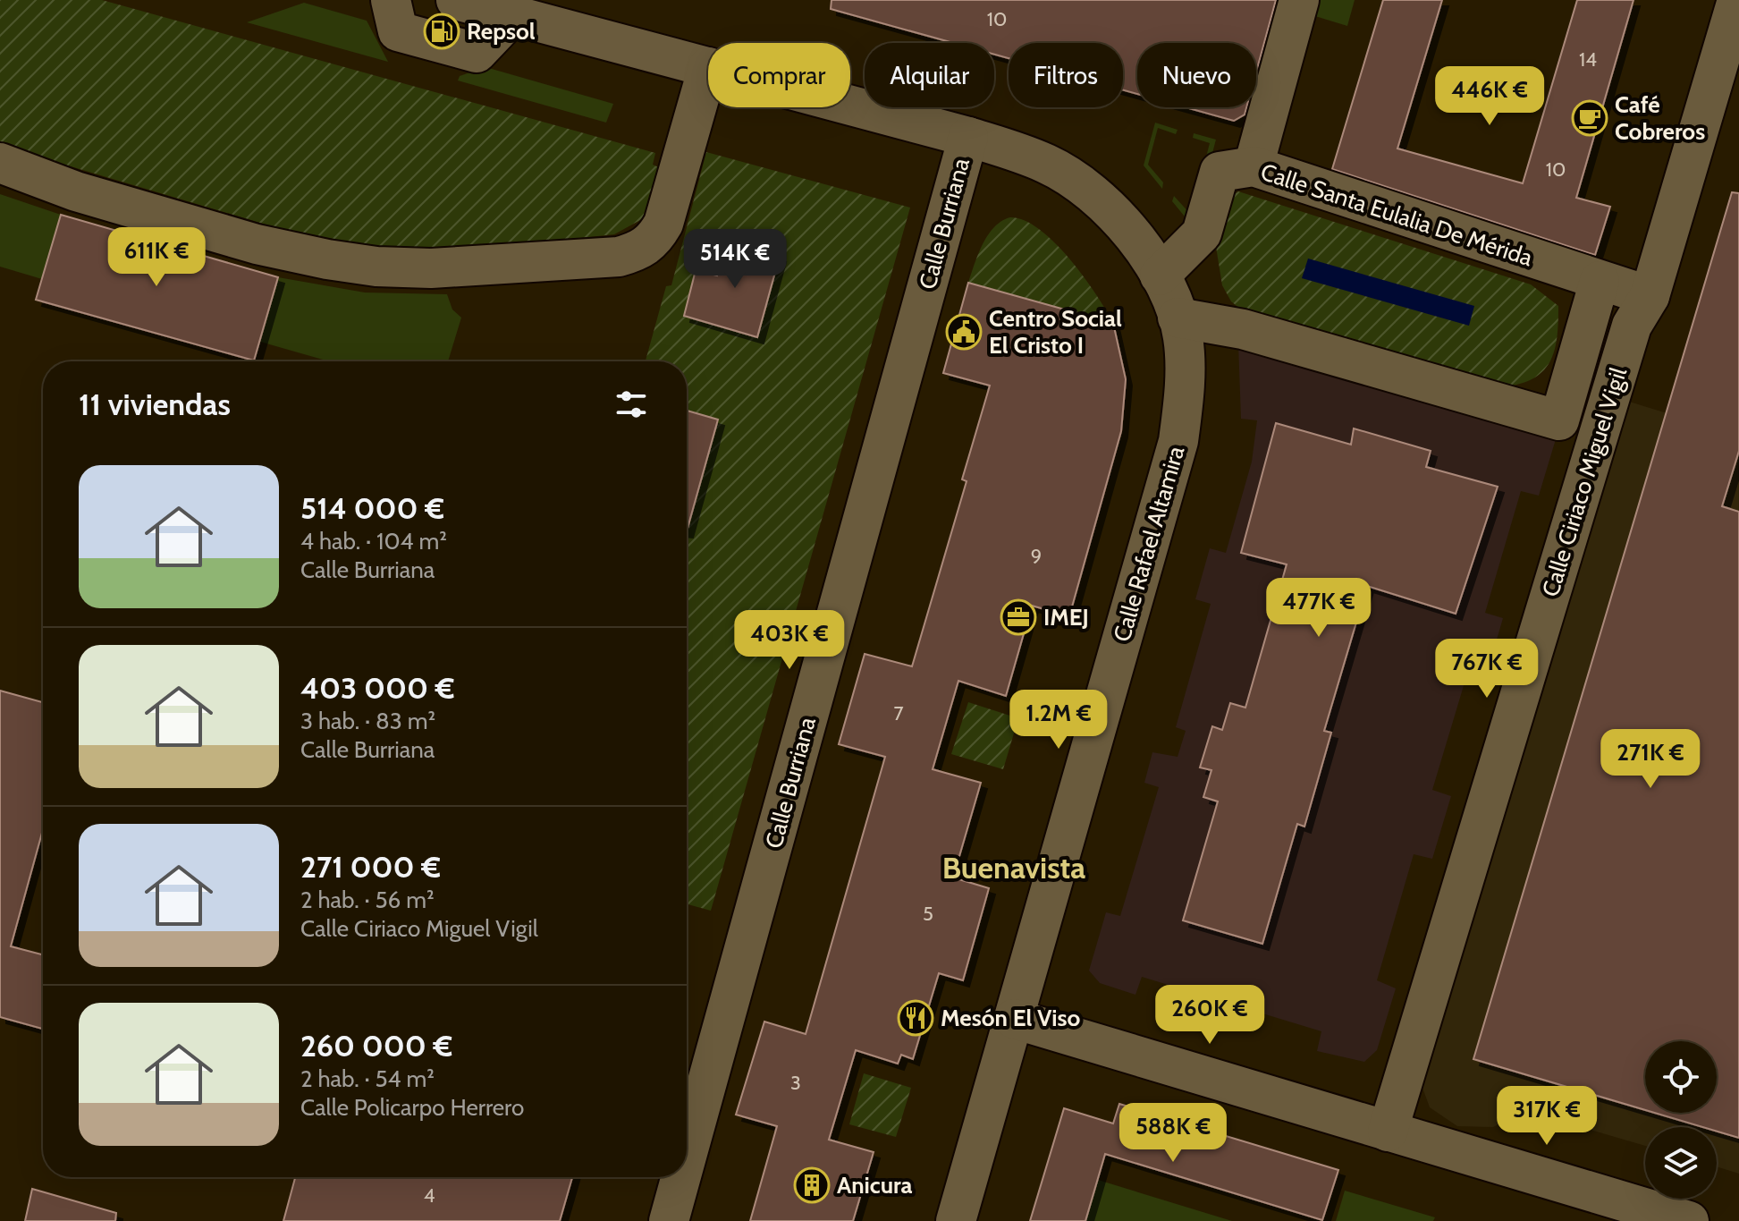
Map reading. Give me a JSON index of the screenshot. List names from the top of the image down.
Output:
{
  "streets": {
    "street": [
      "Calle Santa Eulalia De Mérida",
      "Calle Burriana",
      "Calle Ciriaco Miguel Vigil",
      "Calle Rafael Altamira"
    ]
  },
  "crossings": [
    ["Calle Santa Eulalia De Mérida", "Calle Ciriaco Miguel Vigil"],
    ["Calle Santa Eulalia De Mérida", "Calle Rafael Altamira"],
    ["Calle Burriana", "Calle Rafael Altamira"]
  ],
  "districts": ["Buenavista"],
  "places": {
    "fuel station": ["Repsol"],
    "cafe": ["Café Cobreros"],
    "public building": ["Centro Social El Cristo I"],
    "office": ["IMEJ"],
    "restaurant": ["Mesón El Viso"],
    "building": ["Anicura"]
  },
  "house_numbers": [
    "10",
    "14",
    "10",
    "9",
    "7",
    "5",
    "3",
    "4"
  ],
  "page": {
    "chip": [
      "Comprar",
      "Alquilar",
      "Filtros",
      "Nuevo"
    ],
    "price": [
      "446K €",
      "611K €",
      "514K €",
      "477K €",
      "403K €",
      "767K €",
      "1.2M €",
      "271K €",
      "260K €",
      "317K €",
      "588K €"
    ],
    "heading": "11 viviendas",
    "list": [
      {
        "name": "514 000 €",
        "note": "4 hab. · 104 m² · Calle Burriana"
      },
      {
        "name": "403 000 €",
        "note": "3 hab. · 83 m² · Calle Burriana"
      },
      {
        "name": "271 000 €",
        "note": "2 hab. · 56 m² · Calle Ciriaco Miguel Vigil"
      },
      {
        "name": "260 000 €",
        "note": "2 hab. · 54 m² · Calle Policarpo Herrero"
      }
    ]
  }
}
